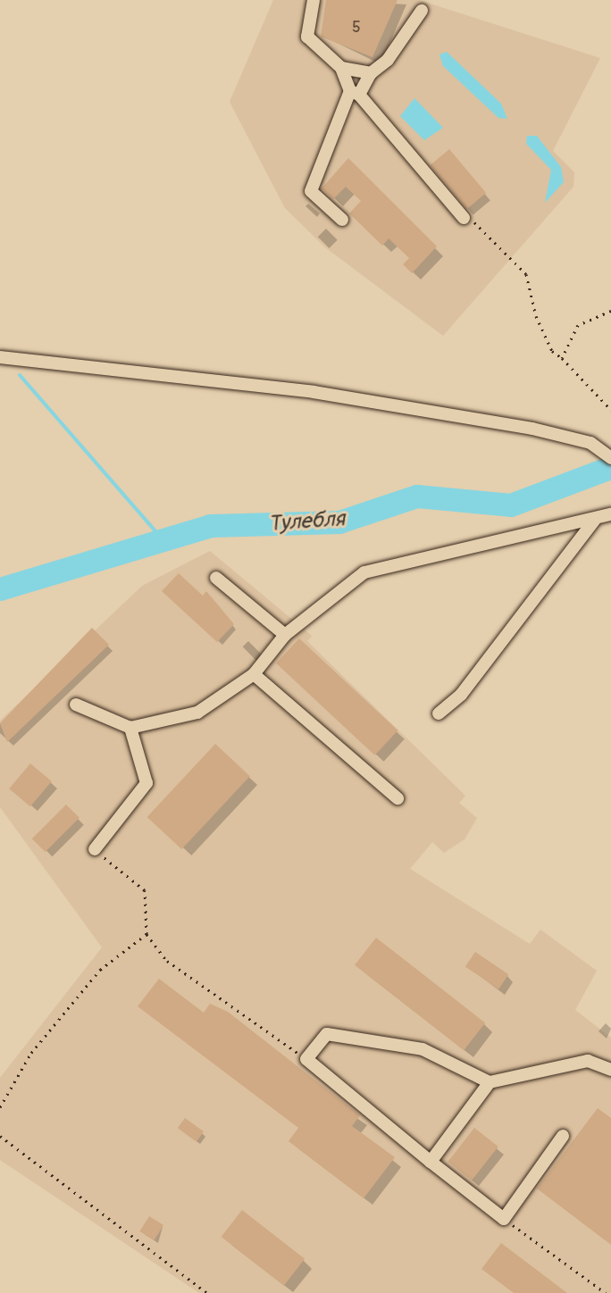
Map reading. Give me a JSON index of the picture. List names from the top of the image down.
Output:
{
  "water": ["Тулебля"],
  "house_numbers": ["5"]
}
